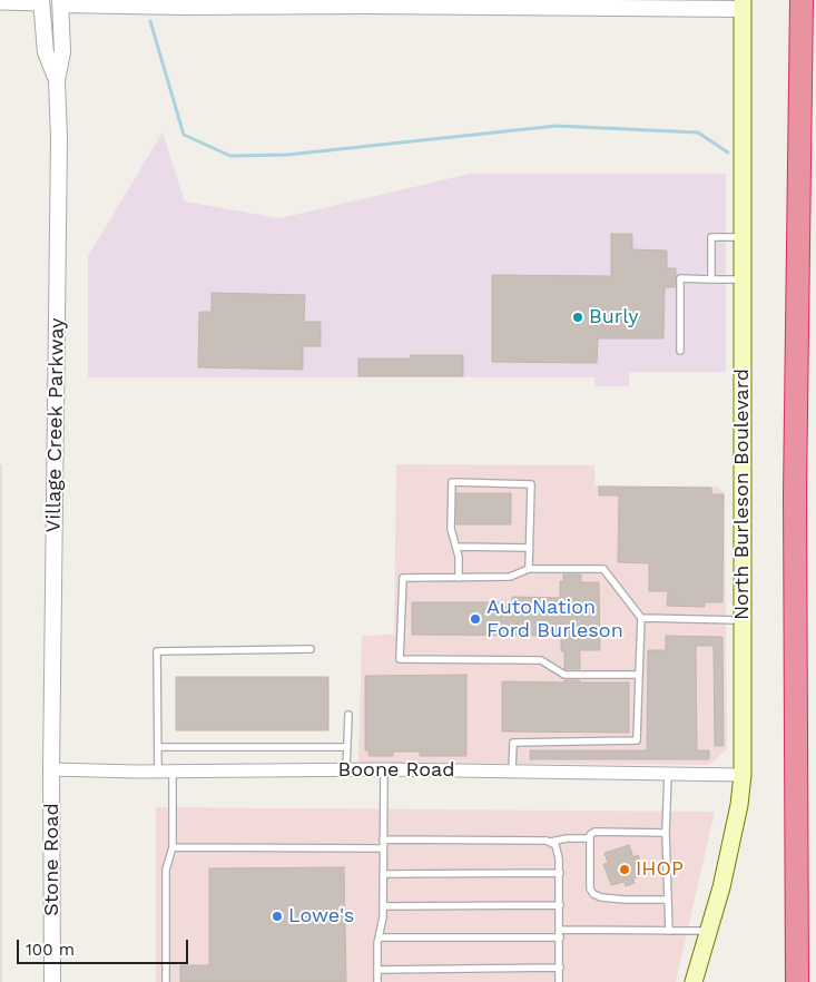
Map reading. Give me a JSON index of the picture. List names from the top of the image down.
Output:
{
  "streets": {
    "main road": ["North Burleson Boulevard"],
    "street": ["Village Creek Parkway", "Boone Road", "Stone Road"]
  },
  "crossings": [
    ["Village Creek Parkway", "Boone Road"],
    ["Village Creek Parkway", "Stone Road"],
    ["North Burleson Boulevard", "Boone Road"],
    ["Boone Road", "Stone Road"]
  ],
  "places": [
    "Burly",
    "AutoNation Ford Burleson",
    "IHOP",
    "Lowe's"
  ],
  "scale_bar": "100 m"
}
